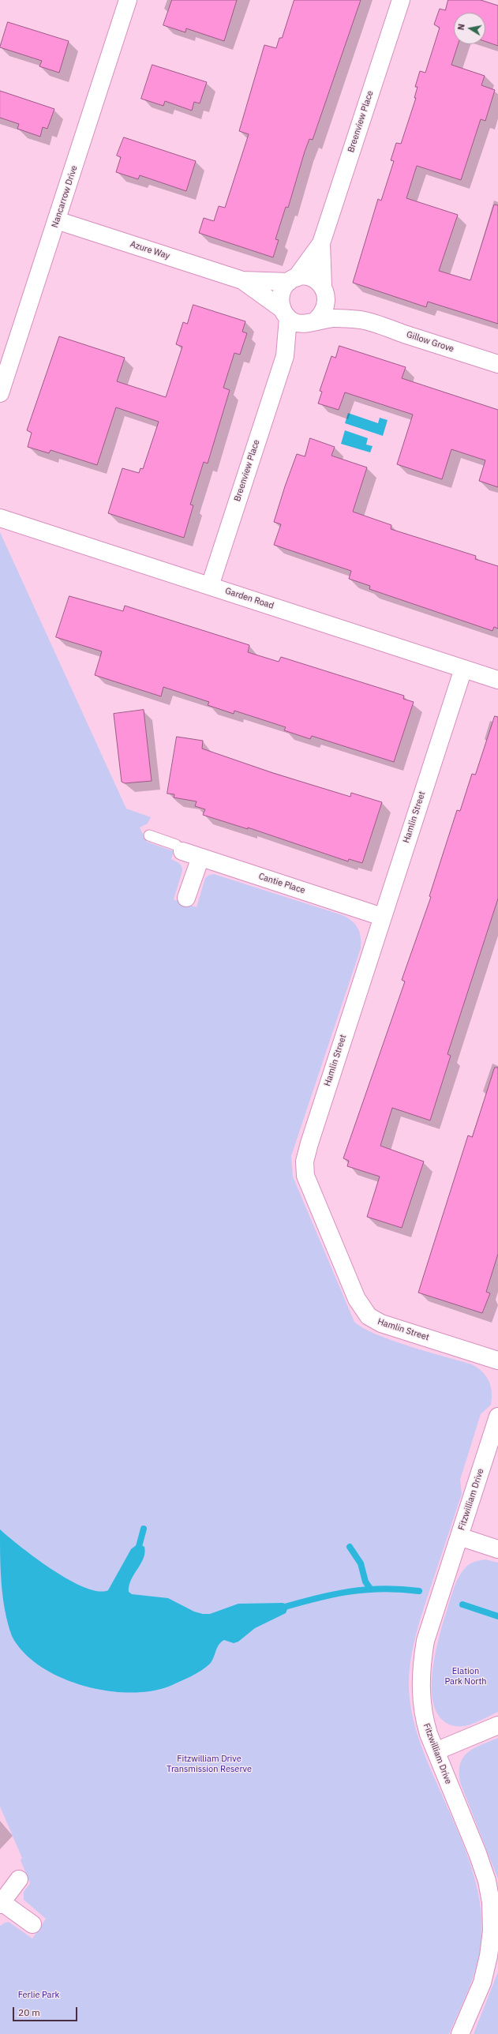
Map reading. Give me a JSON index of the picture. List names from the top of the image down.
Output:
{
  "streets": {
    "street": [
      "Breenview Place",
      "Nancarrow Drive",
      "Azure Way",
      "Gillow Grove",
      "Garden Road",
      "Hamlin Street",
      "Cantie Place",
      "Fitzwilliam Drive"
    ]
  },
  "crossings": [
    ["Breenview Place", "Azure Way"],
    ["Breenview Place", "Gillow Grove"],
    ["Breenview Place", "Garden Road"],
    ["Nancarrow Drive", "Azure Way"],
    ["Azure Way", "Gillow Grove"],
    ["Garden Road", "Hamlin Street"],
    ["Hamlin Street", "Cantie Place"]
  ],
  "parks": ["Elation Park North", "Fitzwilliam Drive Transmission Reserve", "Ferlie Park"],
  "scale_bar": "20 m",
  "north": "left"
}
